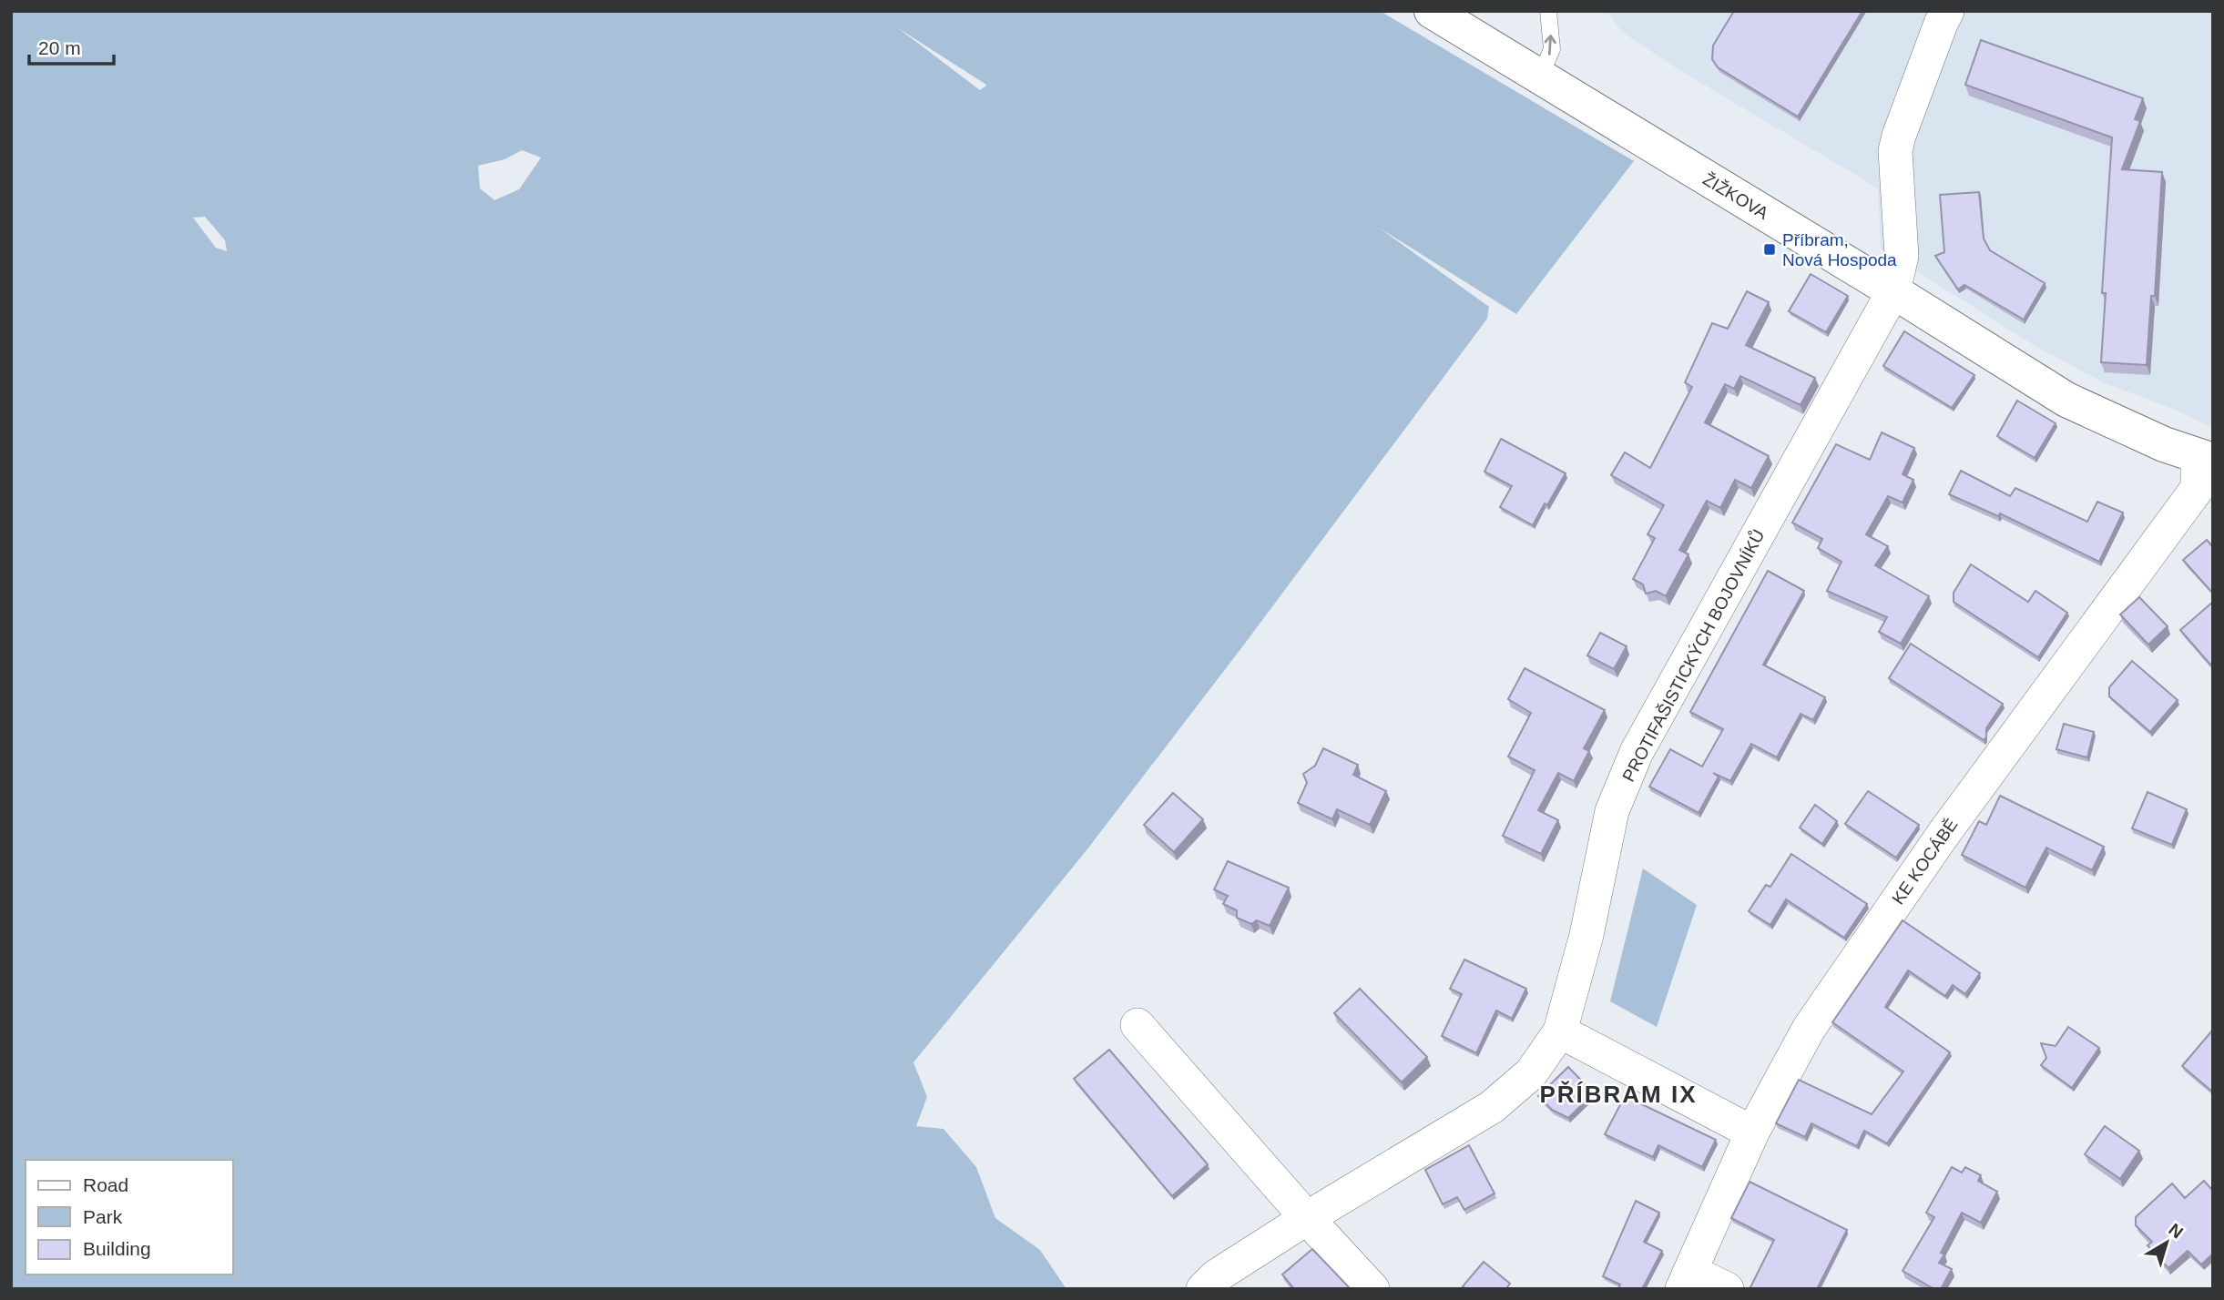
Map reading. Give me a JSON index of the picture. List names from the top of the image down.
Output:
{
  "streets": {
    "street": ["ŽIŽKOVA", "PROTIFAŠISTICKÝCH BOJOVNÍKŮ", "KE KOCÁBĚ"]
  },
  "crossings": [
    ["ŽIŽKOVA", "PROTIFAŠISTICKÝCH BOJOVNÍKŮ"],
    ["ŽIŽKOVA", "KE KOCÁBĚ"]
  ],
  "districts": ["PŘÍBRAM IX"],
  "places": {
    "transit": ["Příbram, Nová Hospoda"]
  },
  "legend": ["Road", "Park", "Building"],
  "scale_bar": "20 m",
  "north": "top right"
}
